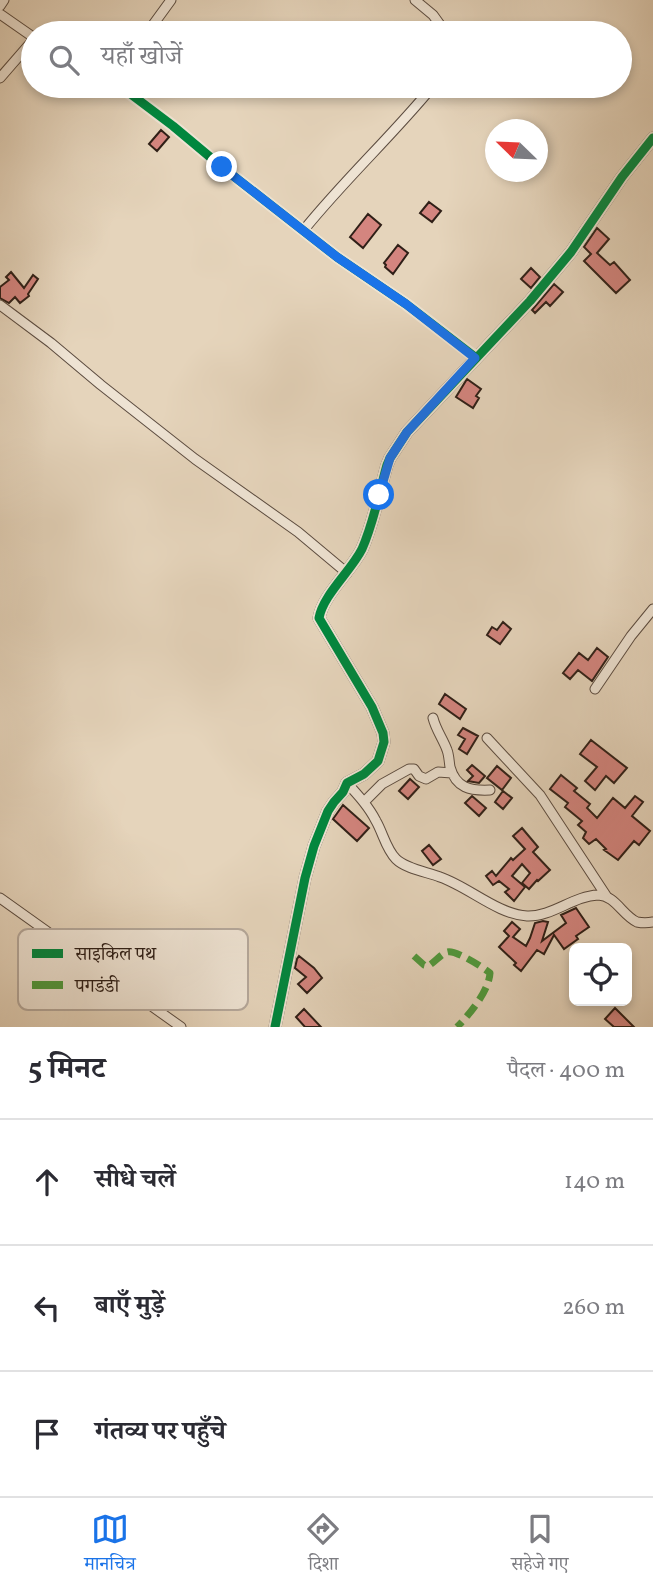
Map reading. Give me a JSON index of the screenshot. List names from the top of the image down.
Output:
{
  "legend": ["साइकिल पथ", "पगडंडी"],
  "north": "top left",
  "page": {
    "search": "यहाँ खोजें",
    "heading": ["5 मिनट", "पैदल · 400 m"],
    "list": [
      ["सीधे चलें", "140 m"],
      ["बाएँ मुड़ें", "260 m"],
      "गंतव्य पर पहुँचे"
    ],
    "nav": ["मानचित्र", "दिशा", "सहेजे गए"]
  }
}
